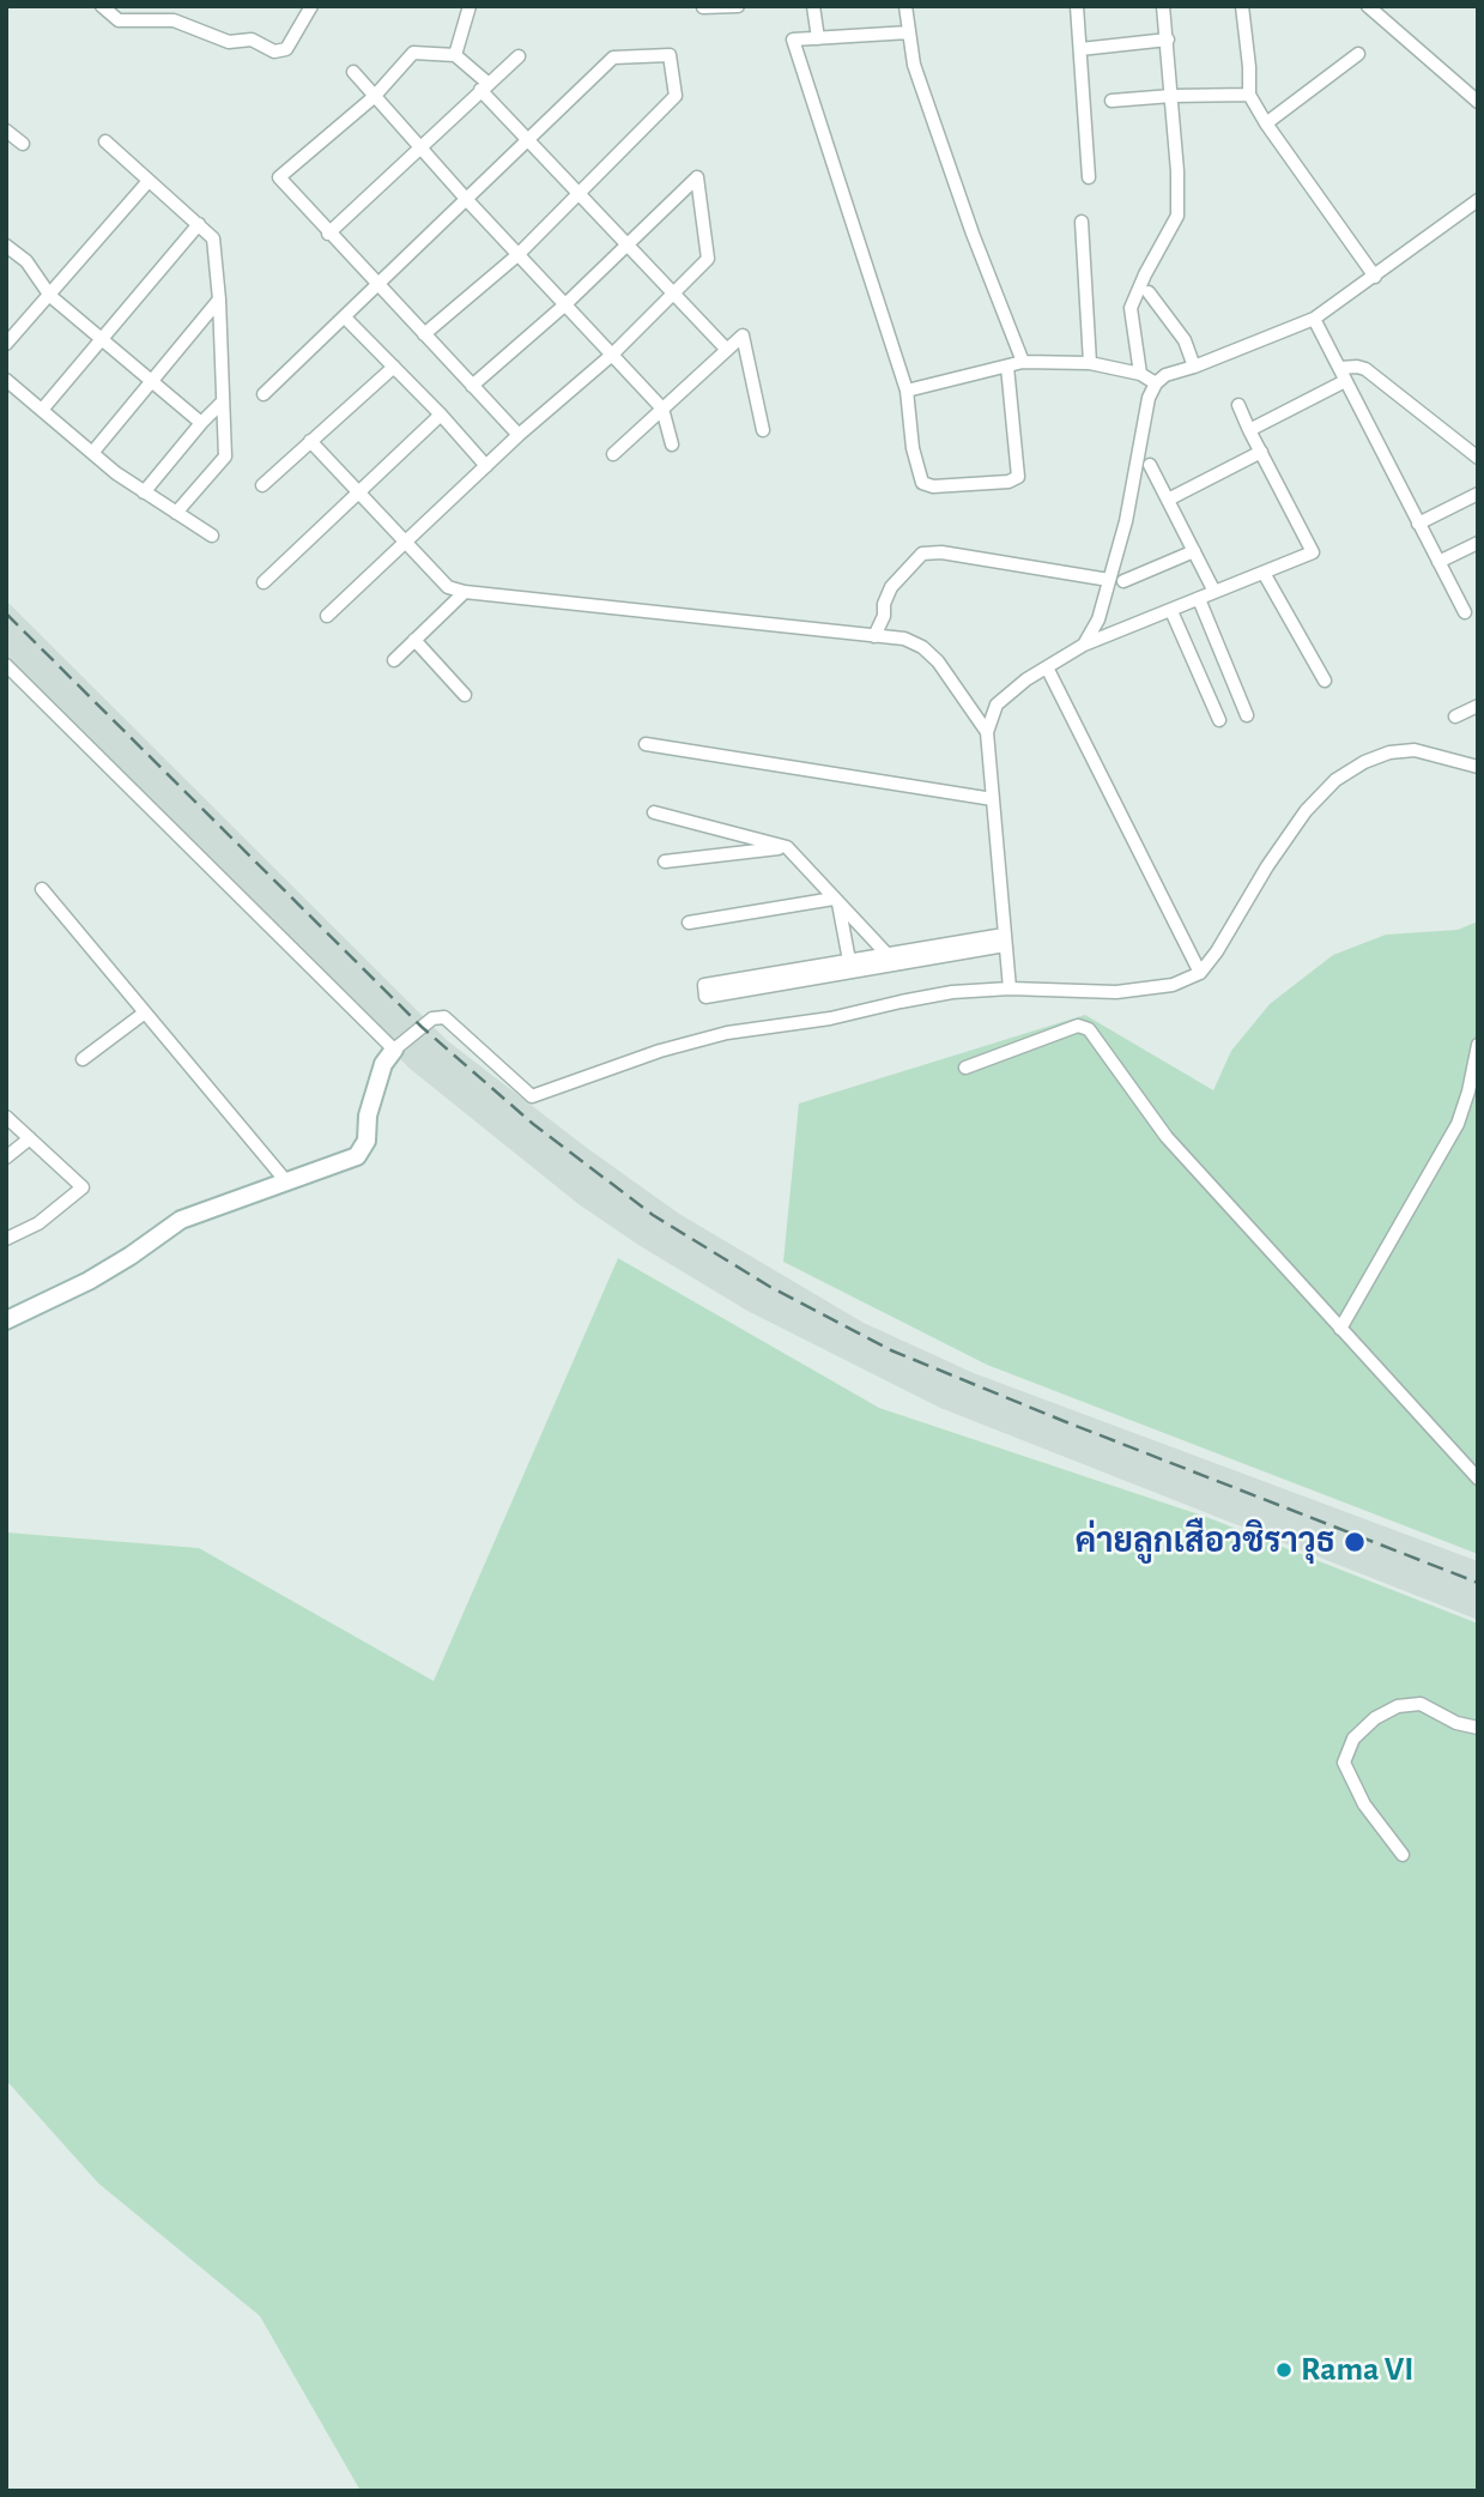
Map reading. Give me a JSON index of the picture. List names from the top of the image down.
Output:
{
  "places": ["ค่ายลูกเสือวชิราวุธ", "Rama VI"]
}
